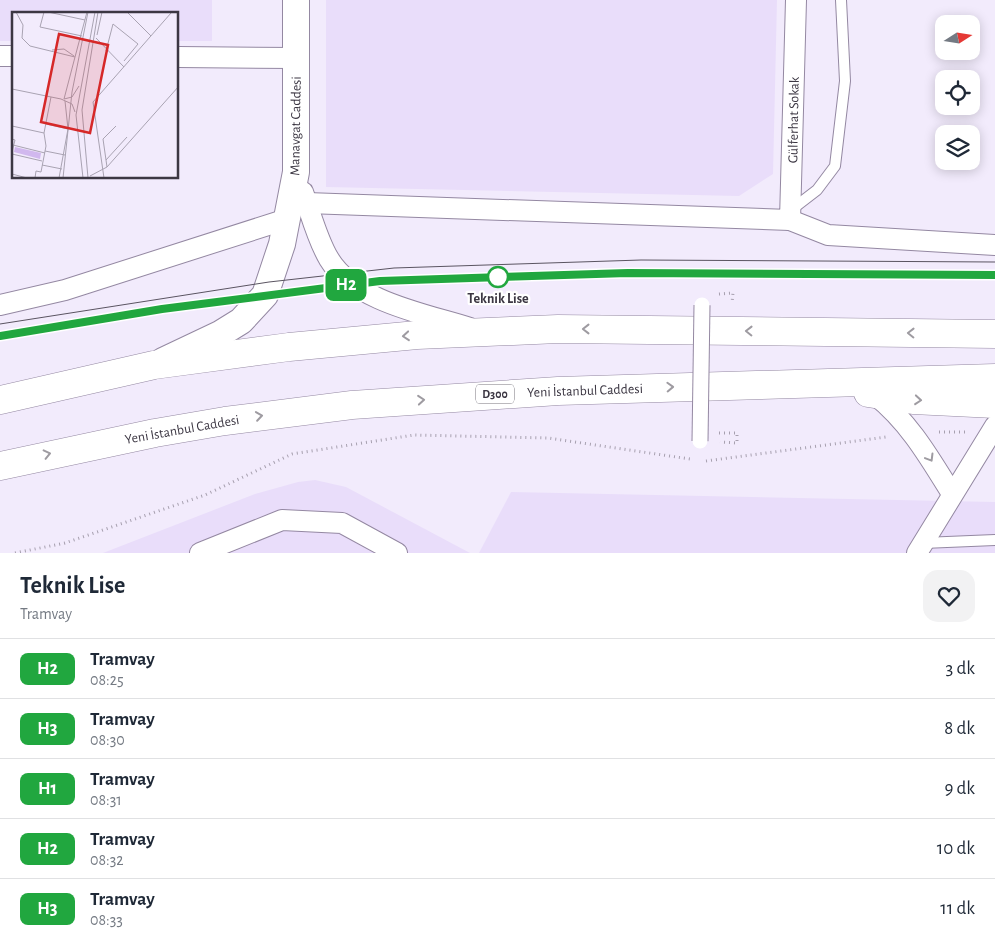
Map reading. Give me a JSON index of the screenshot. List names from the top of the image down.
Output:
{
  "streets": {
    "highway": ["Yeni İstanbul Caddesi", "D300"],
    "street": ["Gülferhat Sokak", "Manavgat Caddesi"]
  },
  "places": ["Teknik Lise"],
  "lines": ["tram line H2"],
  "north": "right",
  "page": {
    "on_map": "H2",
    "heading": ["Teknik Lise", "Tramvay"],
    "list": [
      {
        "mark": "H2",
        "name": "Tramvay",
        "note": "08:25",
        "value": "3 dk"
      },
      {
        "mark": "H3",
        "name": "Tramvay",
        "note": "08:30",
        "value": "8 dk"
      },
      {
        "mark": "H1",
        "name": "Tramvay",
        "note": "08:31",
        "value": "9 dk"
      },
      {
        "mark": "H2",
        "name": "Tramvay",
        "note": "08:32",
        "value": "10 dk"
      },
      {
        "mark": "H3",
        "name": "Tramvay",
        "note": "08:33",
        "value": "11 dk"
      }
    ]
  }
}
